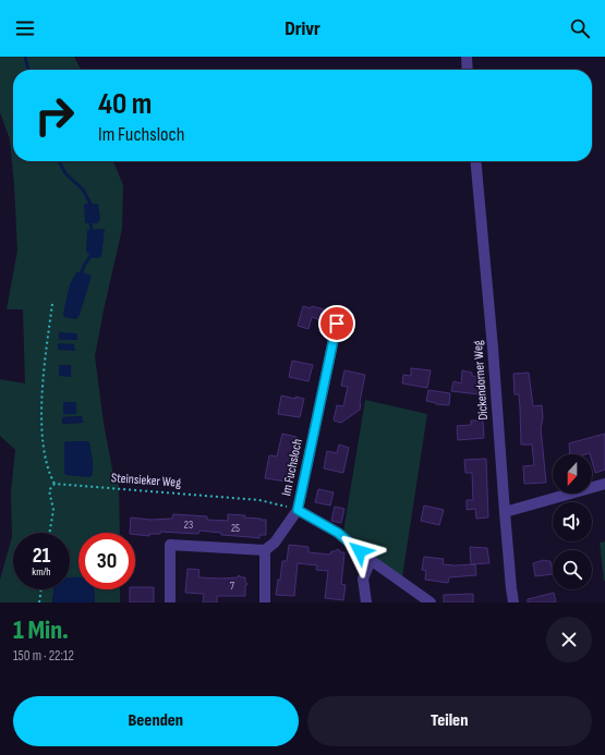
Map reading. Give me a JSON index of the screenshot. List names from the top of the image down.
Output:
{
  "streets": {
    "street": ["Dickendorner Weg", "Im Fuchsloch"],
    "path": ["Steinsieker Weg"]
  },
  "crossings": [
    ["Im Fuchsloch", "Steinsieker Weg"]
  ],
  "house_numbers": ["23", "25", "7"],
  "north": "bottom",
  "page": {
    "header": "Drivr",
    "turn": ["40 m", "Im Fuchsloch"],
    "speed": "21 km/h",
    "limit": "30",
    "heading": ["1 Min.", "150 m · 22:12"],
    "buttons": ["Beenden", "Teilen"]
  }
}
